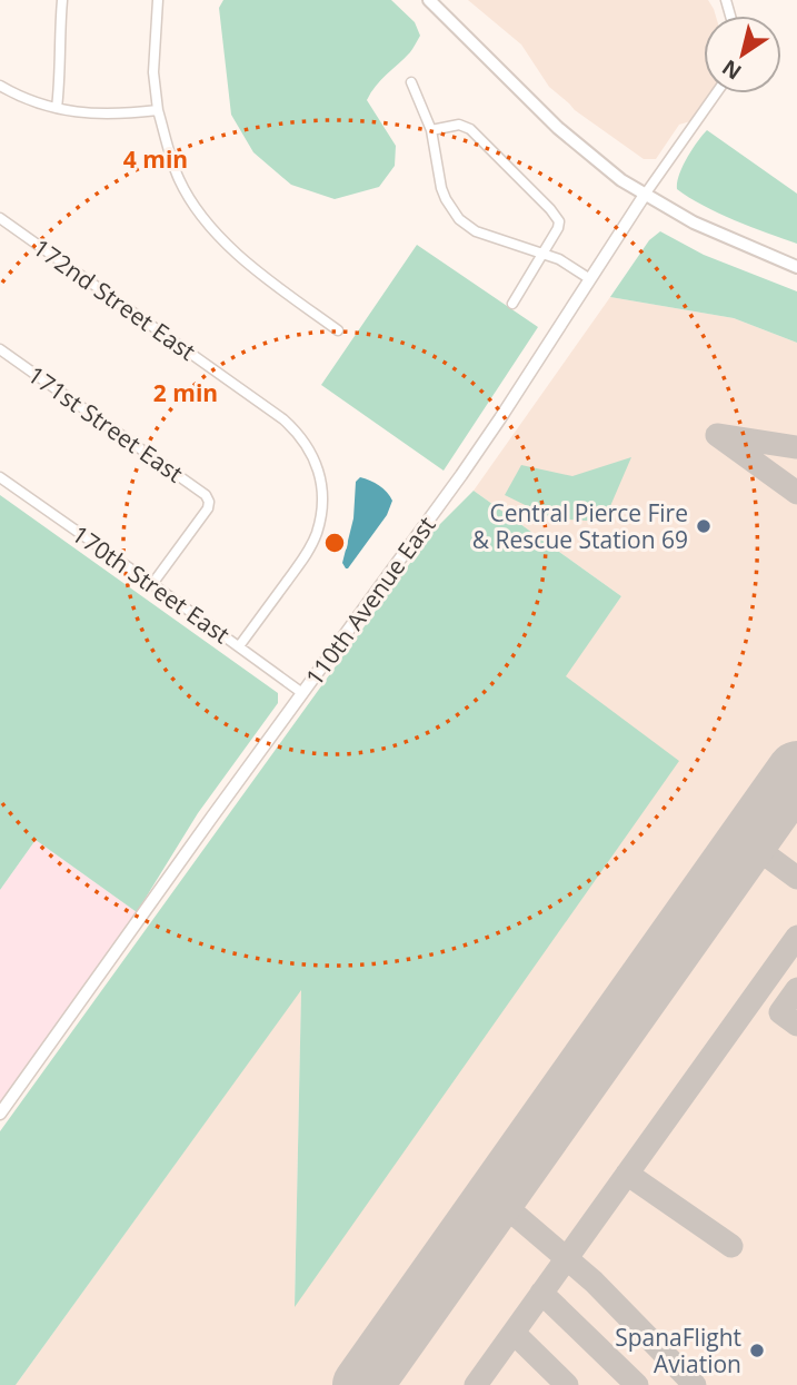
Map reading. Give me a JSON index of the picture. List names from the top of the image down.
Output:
{
  "streets": {
    "street": [
      "172nd Street East",
      "171st Street East",
      "170th Street East",
      "110th Avenue East"
    ]
  },
  "crossings": [
    ["172nd Street East", "170th Street East"],
    ["171st Street East", "170th Street East"],
    ["170th Street East", "110th Avenue East"]
  ],
  "places": ["Central Pierce Fire & Rescue Station 69", "SpanaFlight Aviation"],
  "north": "bottom left",
  "rings": ["4 min", "2 min"]
}
